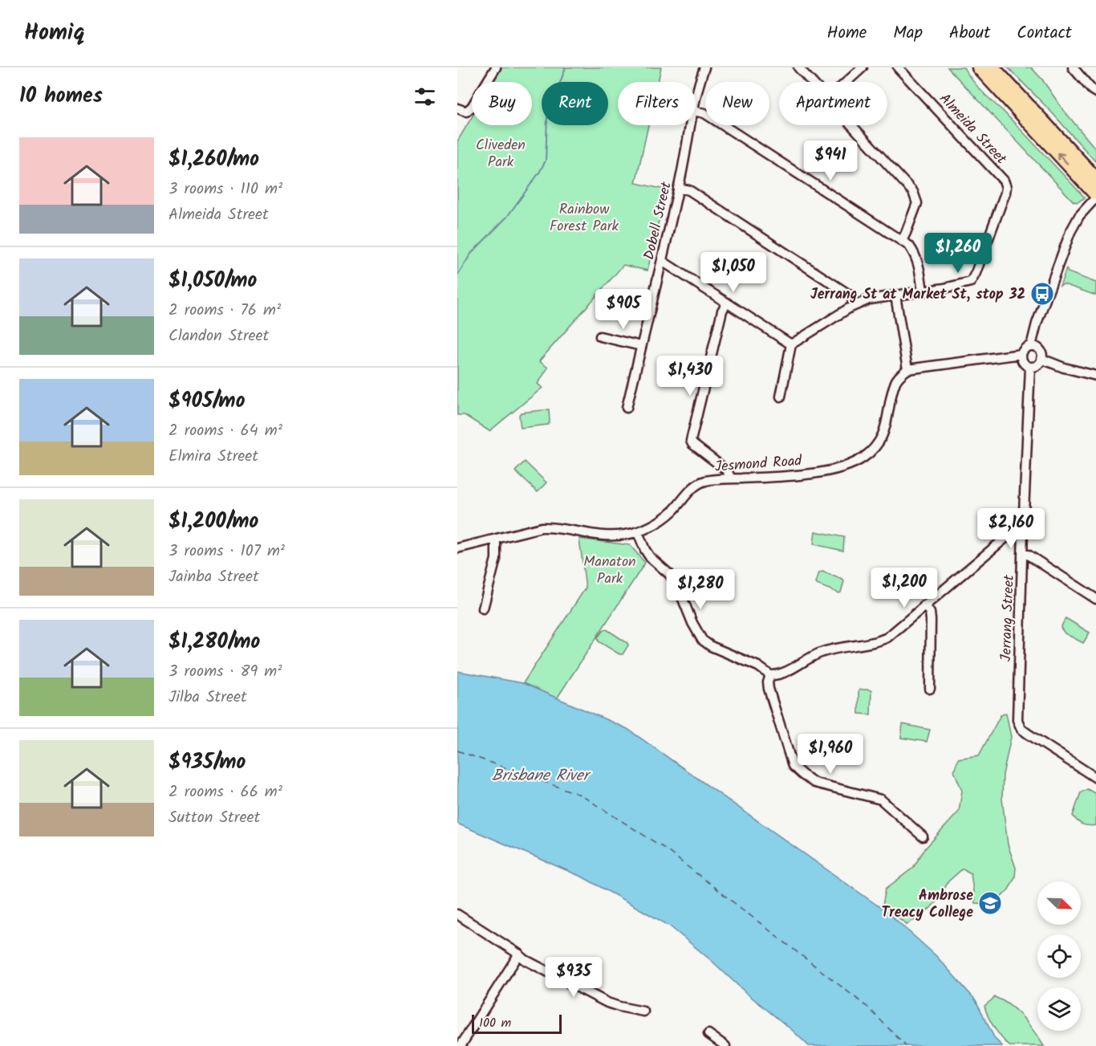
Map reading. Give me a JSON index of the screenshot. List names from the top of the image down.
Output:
{
  "streets": {
    "street": [
      "Almeida Street",
      "Dobell Street",
      "Jesmond Road",
      "Jerrang Street"
    ]
  },
  "water": ["Brisbane River"],
  "parks": ["Cliveden Park", "Rainbow Forest Park", "Manaton Park"],
  "places": {
    "bus stop": ["Jerrang St at Market St, stop 32"],
    "school or university": ["Ambrose Treacy College"]
  },
  "scale_bar": "100 m",
  "north": "bottom right",
  "page": {
    "header": "Homiq",
    "nav": [
      "Home",
      "Map",
      "About",
      "Contact"
    ],
    "heading": "10 homes",
    "chip": [
      "Buy",
      "Rent",
      "Filters",
      "New",
      "Apartment"
    ],
    "list": [
      {
        "name": "$1,260/mo",
        "note": "3 rooms · 110 m² · Almeida Street"
      },
      {
        "name": "$1,050/mo",
        "note": "2 rooms · 76 m² · Clandon Street"
      },
      {
        "name": "$905/mo",
        "note": "2 rooms · 64 m² · Elmira Street"
      },
      {
        "name": "$1,200/mo",
        "note": "3 rooms · 107 m² · Jainba Street"
      },
      {
        "name": "$1,280/mo",
        "note": "3 rooms · 89 m² · Jilba Street"
      },
      {
        "name": "$935/mo",
        "note": "2 rooms · 66 m² · Sutton Street"
      }
    ],
    "price": [
      "$941",
      "$1,260",
      "$1,050",
      "$905",
      "$1,430",
      "$2,160",
      "$1,200",
      "$1,280",
      "$1,960",
      "$935"
    ],
    "scale": "100 m"
  }
}
